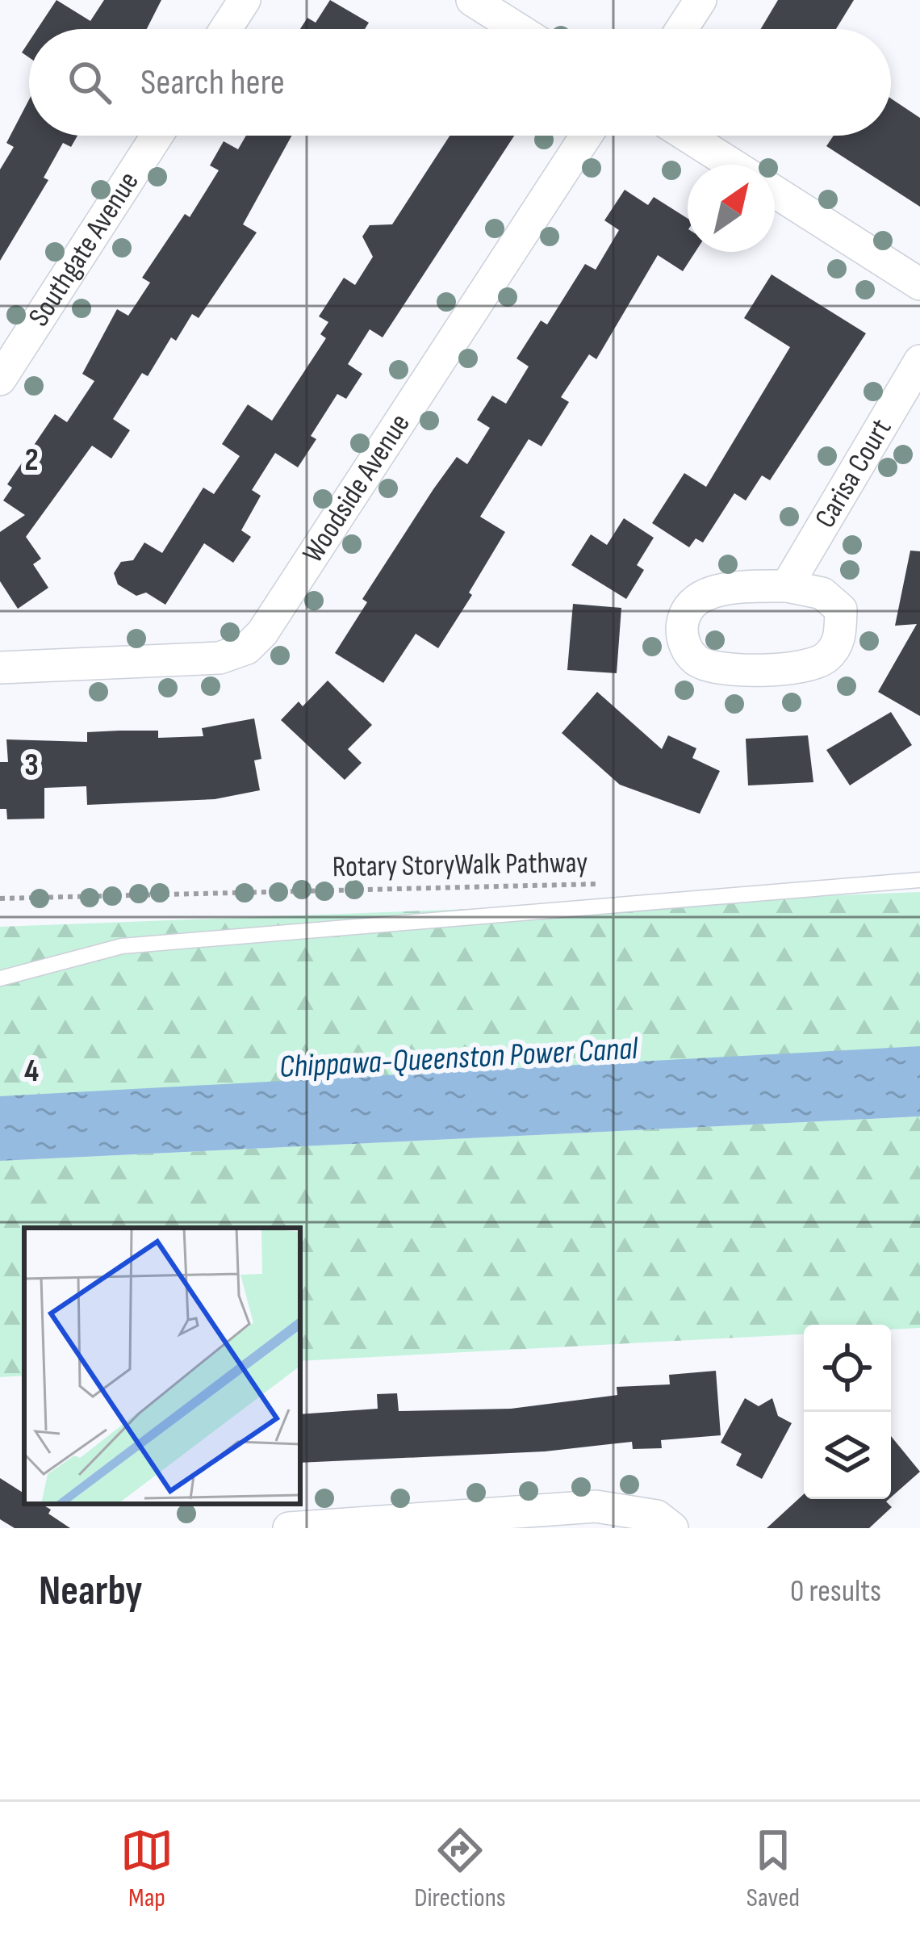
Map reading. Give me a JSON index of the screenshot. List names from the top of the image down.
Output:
{
  "streets": {
    "street": ["Southgate Avenue", "Carisa Court", "Woodside Avenue"],
    "path": ["Rotary StoryWalk Pathway"]
  },
  "water": ["Chippawa-Queenston Power Canal"],
  "north": "top right",
  "page": {
    "search": "Search here",
    "heading": ["Nearby", "0 results"],
    "nav": ["Map", "Directions", "Saved"]
  },
  "grid": {
    "rows": ["2", "3", "4"]
  }
}
